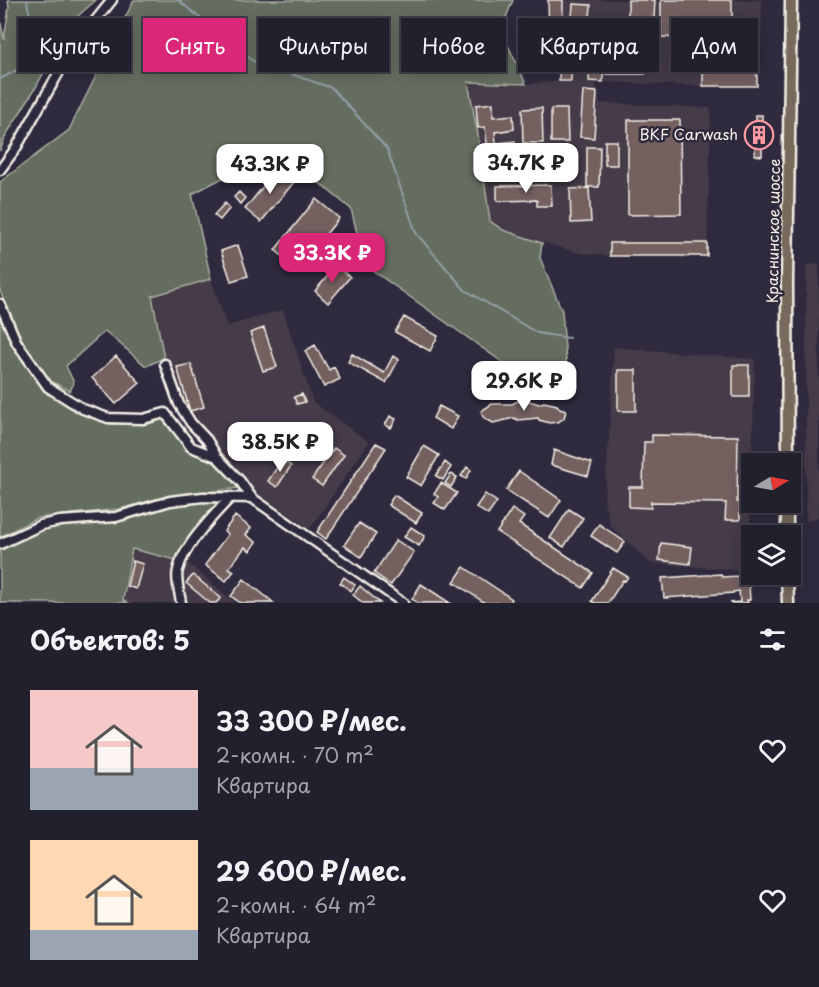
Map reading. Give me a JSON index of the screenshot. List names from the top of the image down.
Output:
{
  "streets": {
    "main road": ["Краснинское шоссе"]
  },
  "places": {
    "building": ["BKF Carwash"]
  },
  "north": "right",
  "page": {
    "chip": [
      "Купить",
      "Снять",
      "Фильтры",
      "Новое",
      "Квартира",
      "Дом"
    ],
    "price": [
      "34.7K ₽",
      "43.3K ₽",
      "33.3K ₽",
      "29.6K ₽",
      "38.5K ₽"
    ],
    "heading": "Объектов: 5",
    "list": [
      {
        "name": "33 300 ₽/мес.",
        "note": "2-комн. · 70 m² · Квартира"
      },
      {
        "name": "29 600 ₽/мес.",
        "note": "2-комн. · 64 m² · Квартира"
      }
    ]
  }
}
